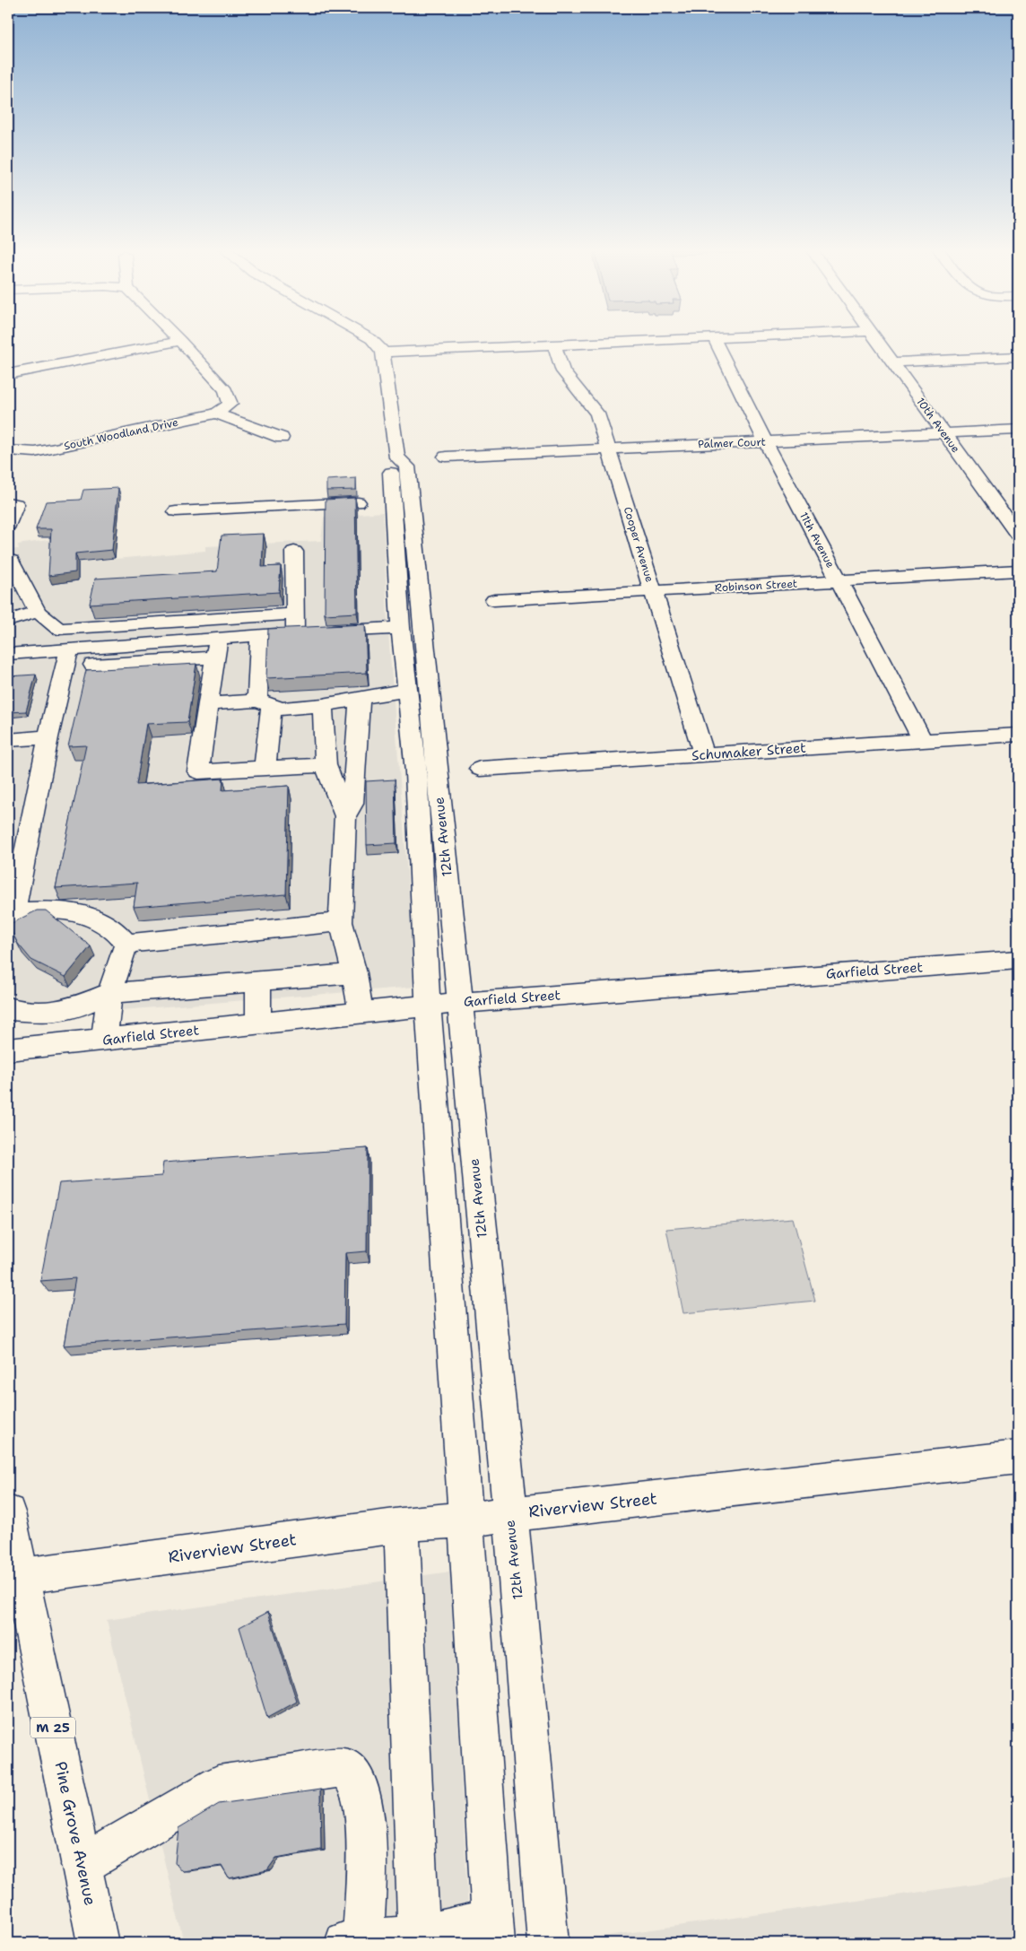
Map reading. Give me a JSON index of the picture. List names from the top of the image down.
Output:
{
  "streets": {
    "street": [
      "10th Avenue",
      "South Woodland Drive",
      "Palmer Court",
      "11th Avenue",
      "Cooper Avenue",
      "Robinson Street",
      "Schumaker Street",
      "12th Avenue",
      "Garfield Street",
      "Riverview Street",
      "M 25",
      "Pine Grove Avenue"
    ]
  },
  "crossings": [
    ["10th Avenue", "Palmer Court"],
    ["Palmer Court", "11th Avenue"],
    ["Palmer Court", "Cooper Avenue"],
    ["11th Avenue", "Robinson Street"],
    ["11th Avenue", "Schumaker Street"],
    ["Cooper Avenue", "Robinson Street"],
    ["Cooper Avenue", "Schumaker Street"],
    ["12th Avenue", "Garfield Street"],
    ["12th Avenue", "Riverview Street"],
    ["Riverview Street", "Pine Grove Avenue"]
  ]
}
